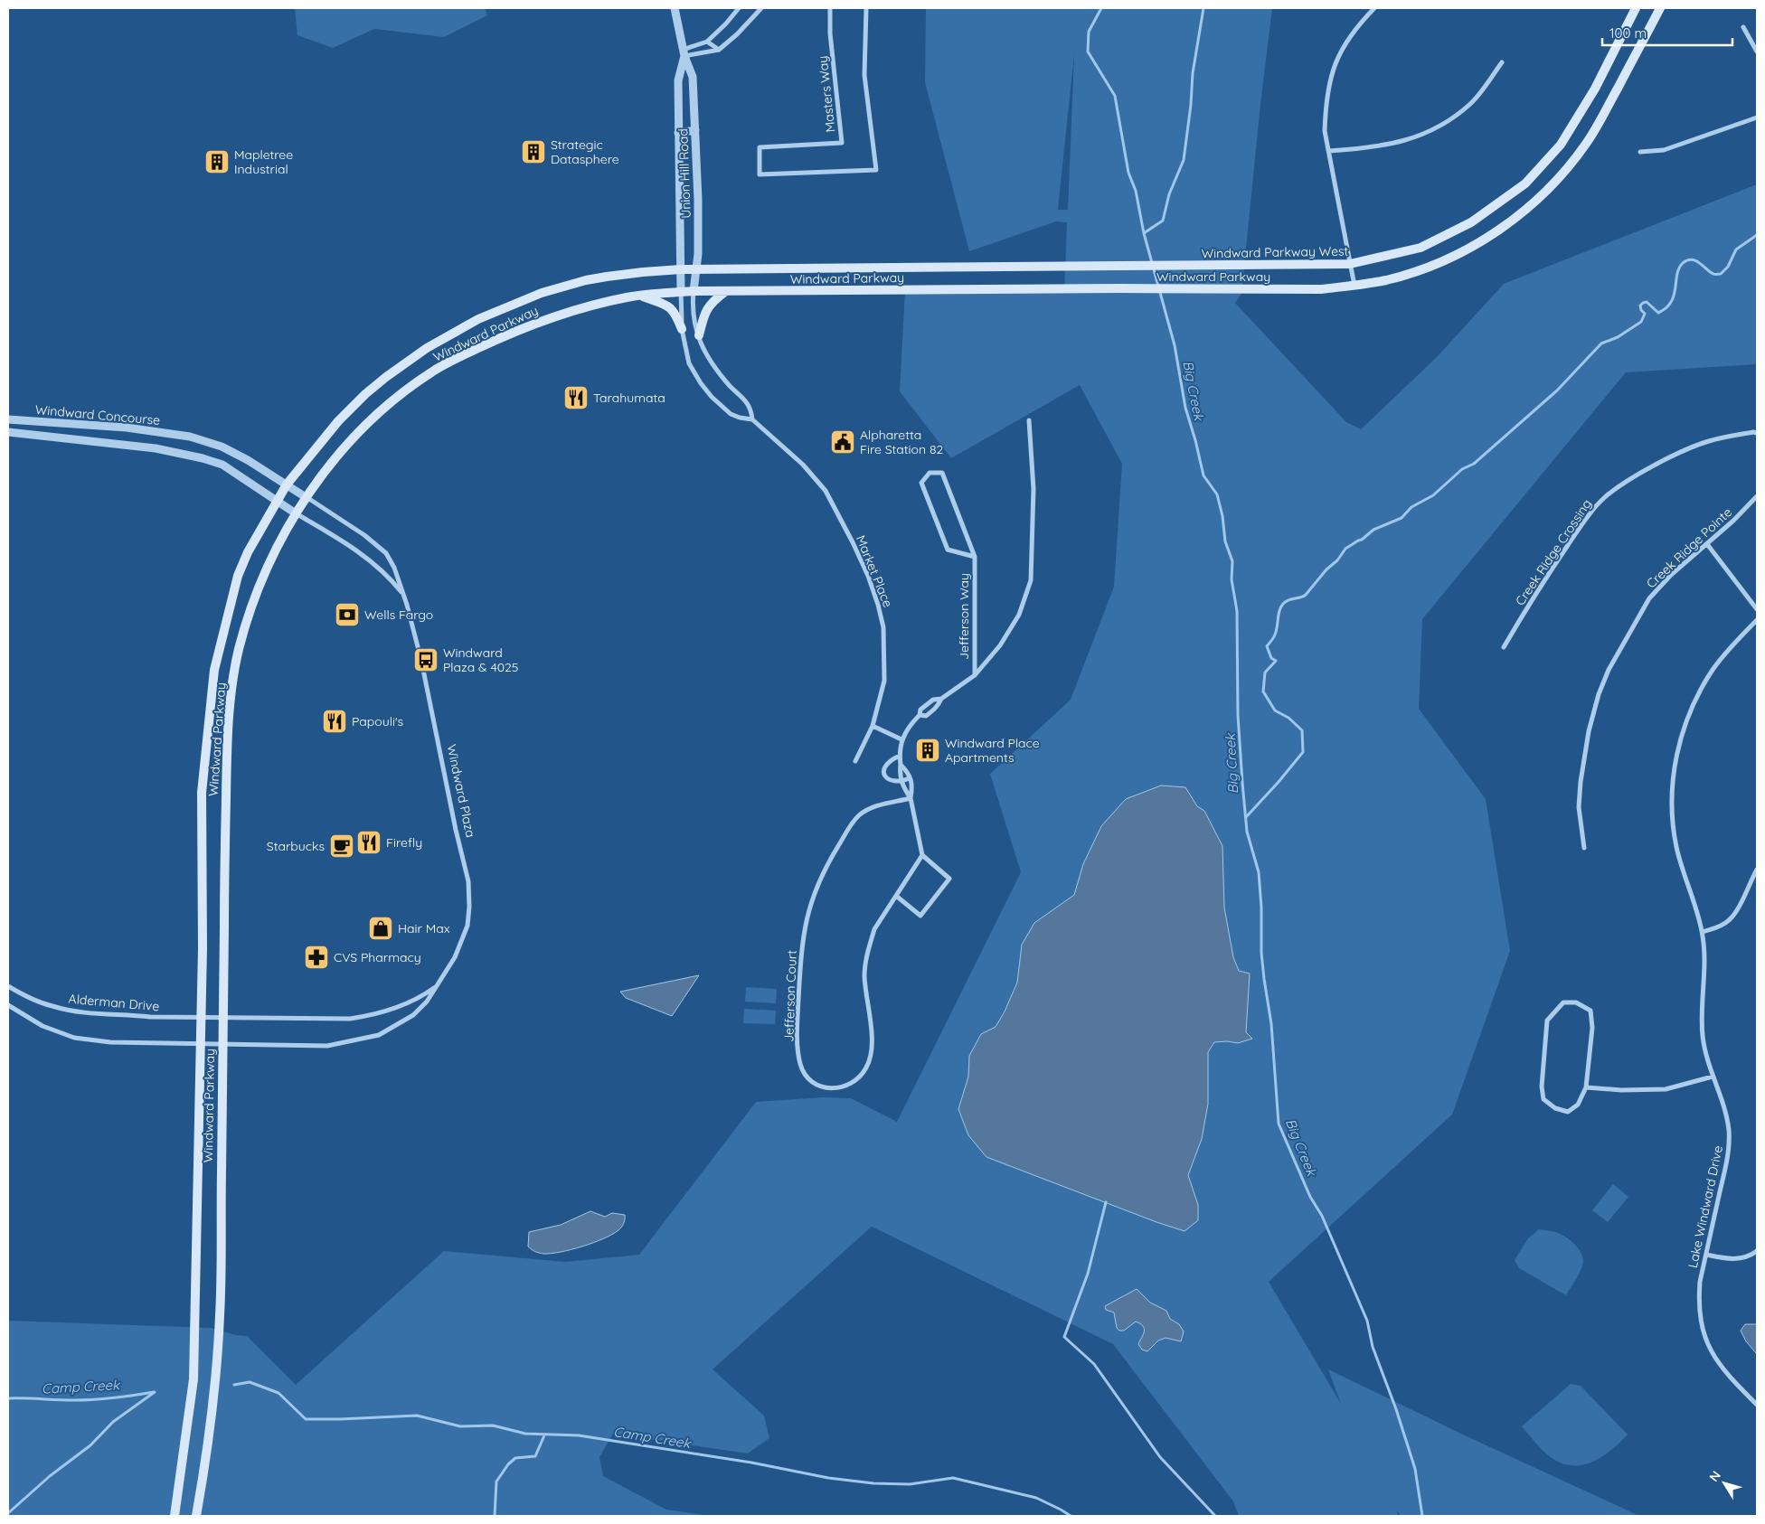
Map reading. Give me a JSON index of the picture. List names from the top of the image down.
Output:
{
  "streets": {
    "main road": ["Windward Parkway West", "Windward Parkway"],
    "street": [
      "Masters Way",
      "Union Hill Road",
      "Windward Concourse",
      "Creek Ridge Pointe",
      "Creek Ridge Crossing",
      "Market Place",
      "Jefferson Way",
      "Windward Plaza",
      "Jefferson Court",
      "Alderman Drive",
      "Lake Windward Drive"
    ]
  },
  "crossings": [
    ["Union Hill Road", "Windward Parkway"],
    ["Union Hill Road", "Market Place"],
    ["Windward Parkway West", "Windward Parkway"],
    ["Windward Parkway", "Windward Concourse"],
    ["Windward Parkway", "Market Place"],
    ["Windward Parkway", "Windward Plaza"],
    ["Windward Parkway", "Alderman Drive"],
    ["Windward Concourse", "Windward Plaza"],
    ["Windward Plaza", "Alderman Drive"]
  ],
  "water": ["Big Creek", "Camp Creek"],
  "places": {
    "building": ["Strategic Datasphere", "Mapletree Industrial", "Windward Place Apartments"],
    "restaurant": ["Tarahumata", "Papouli's", "Firefly"],
    "public building": ["Alpharetta Fire Station 82"],
    "bank": ["Wells Fargo"],
    "bus stop": ["Windward Plaza & 4025"],
    "cafe": ["Starbucks"],
    "shop": ["Hair Max"],
    "pharmacy": ["CVS Pharmacy"]
  },
  "scale_bar": "100 m",
  "north": "top left"
}
